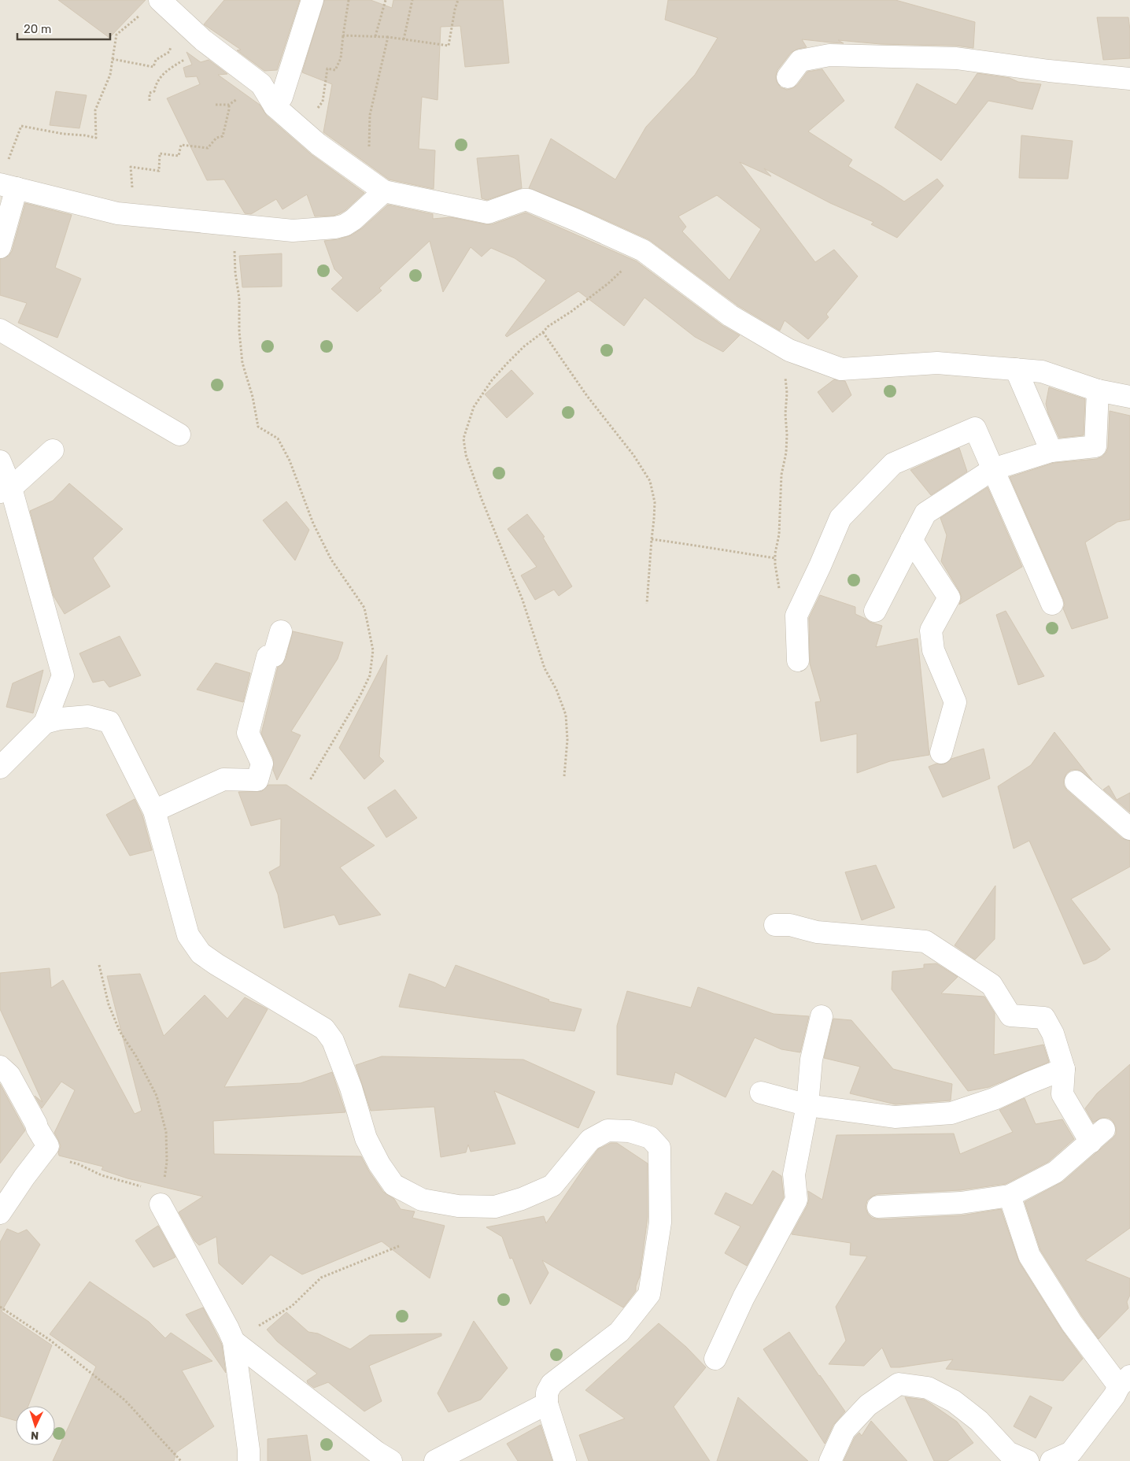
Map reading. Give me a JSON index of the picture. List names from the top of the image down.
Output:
{
  "scale_bar": "20 m",
  "north": "bottom"
}
